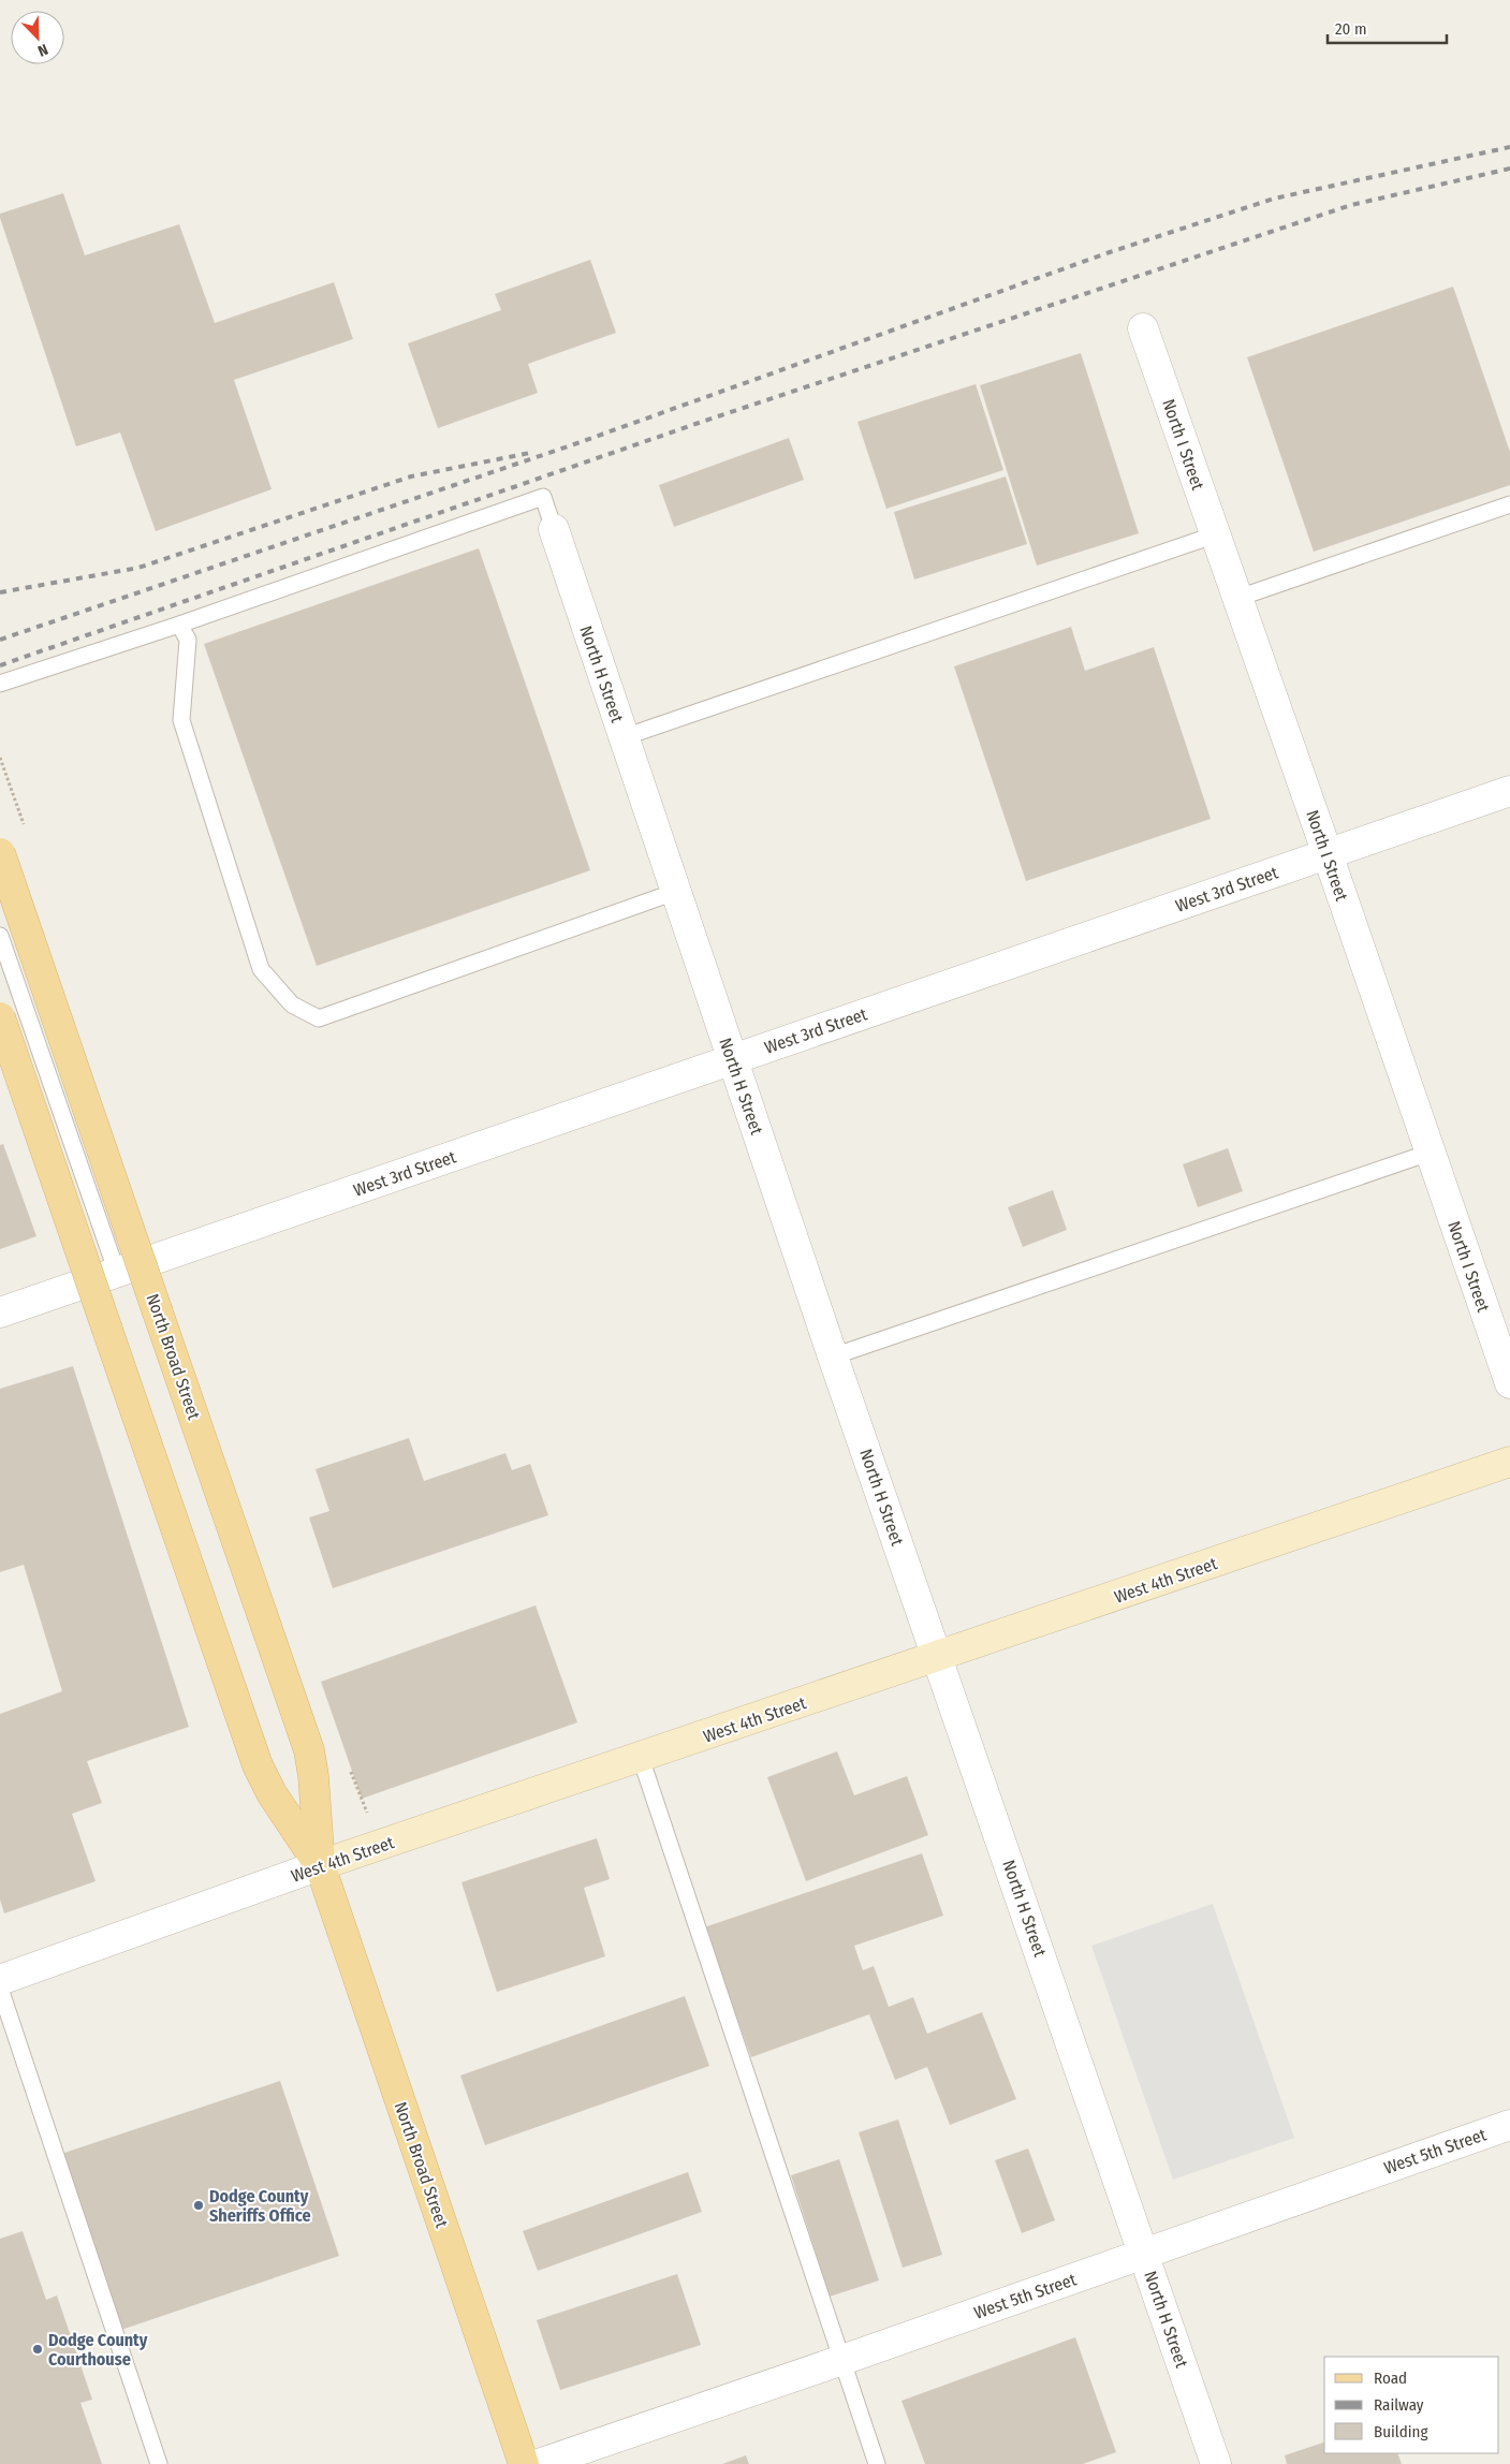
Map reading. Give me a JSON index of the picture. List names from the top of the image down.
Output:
{
  "streets": {
    "main road": ["North Broad Street"],
    "street": [
      "North I Street",
      "North H Street",
      "West 3rd Street",
      "West 4th Street",
      "West 5th Street"
    ]
  },
  "crossings": [
    ["North I Street", "West 3rd Street"],
    ["North H Street", "West 3rd Street"],
    ["North H Street", "West 4th Street"],
    ["North H Street", "West 5th Street"],
    ["North Broad Street", "West 4th Street"]
  ],
  "places": ["Dodge County Sheriffs Office", "Dodge County Courthouse"],
  "legend": ["Road", "Railway", "Building"],
  "scale_bar": "20 m",
  "north": "bottom right"
}
